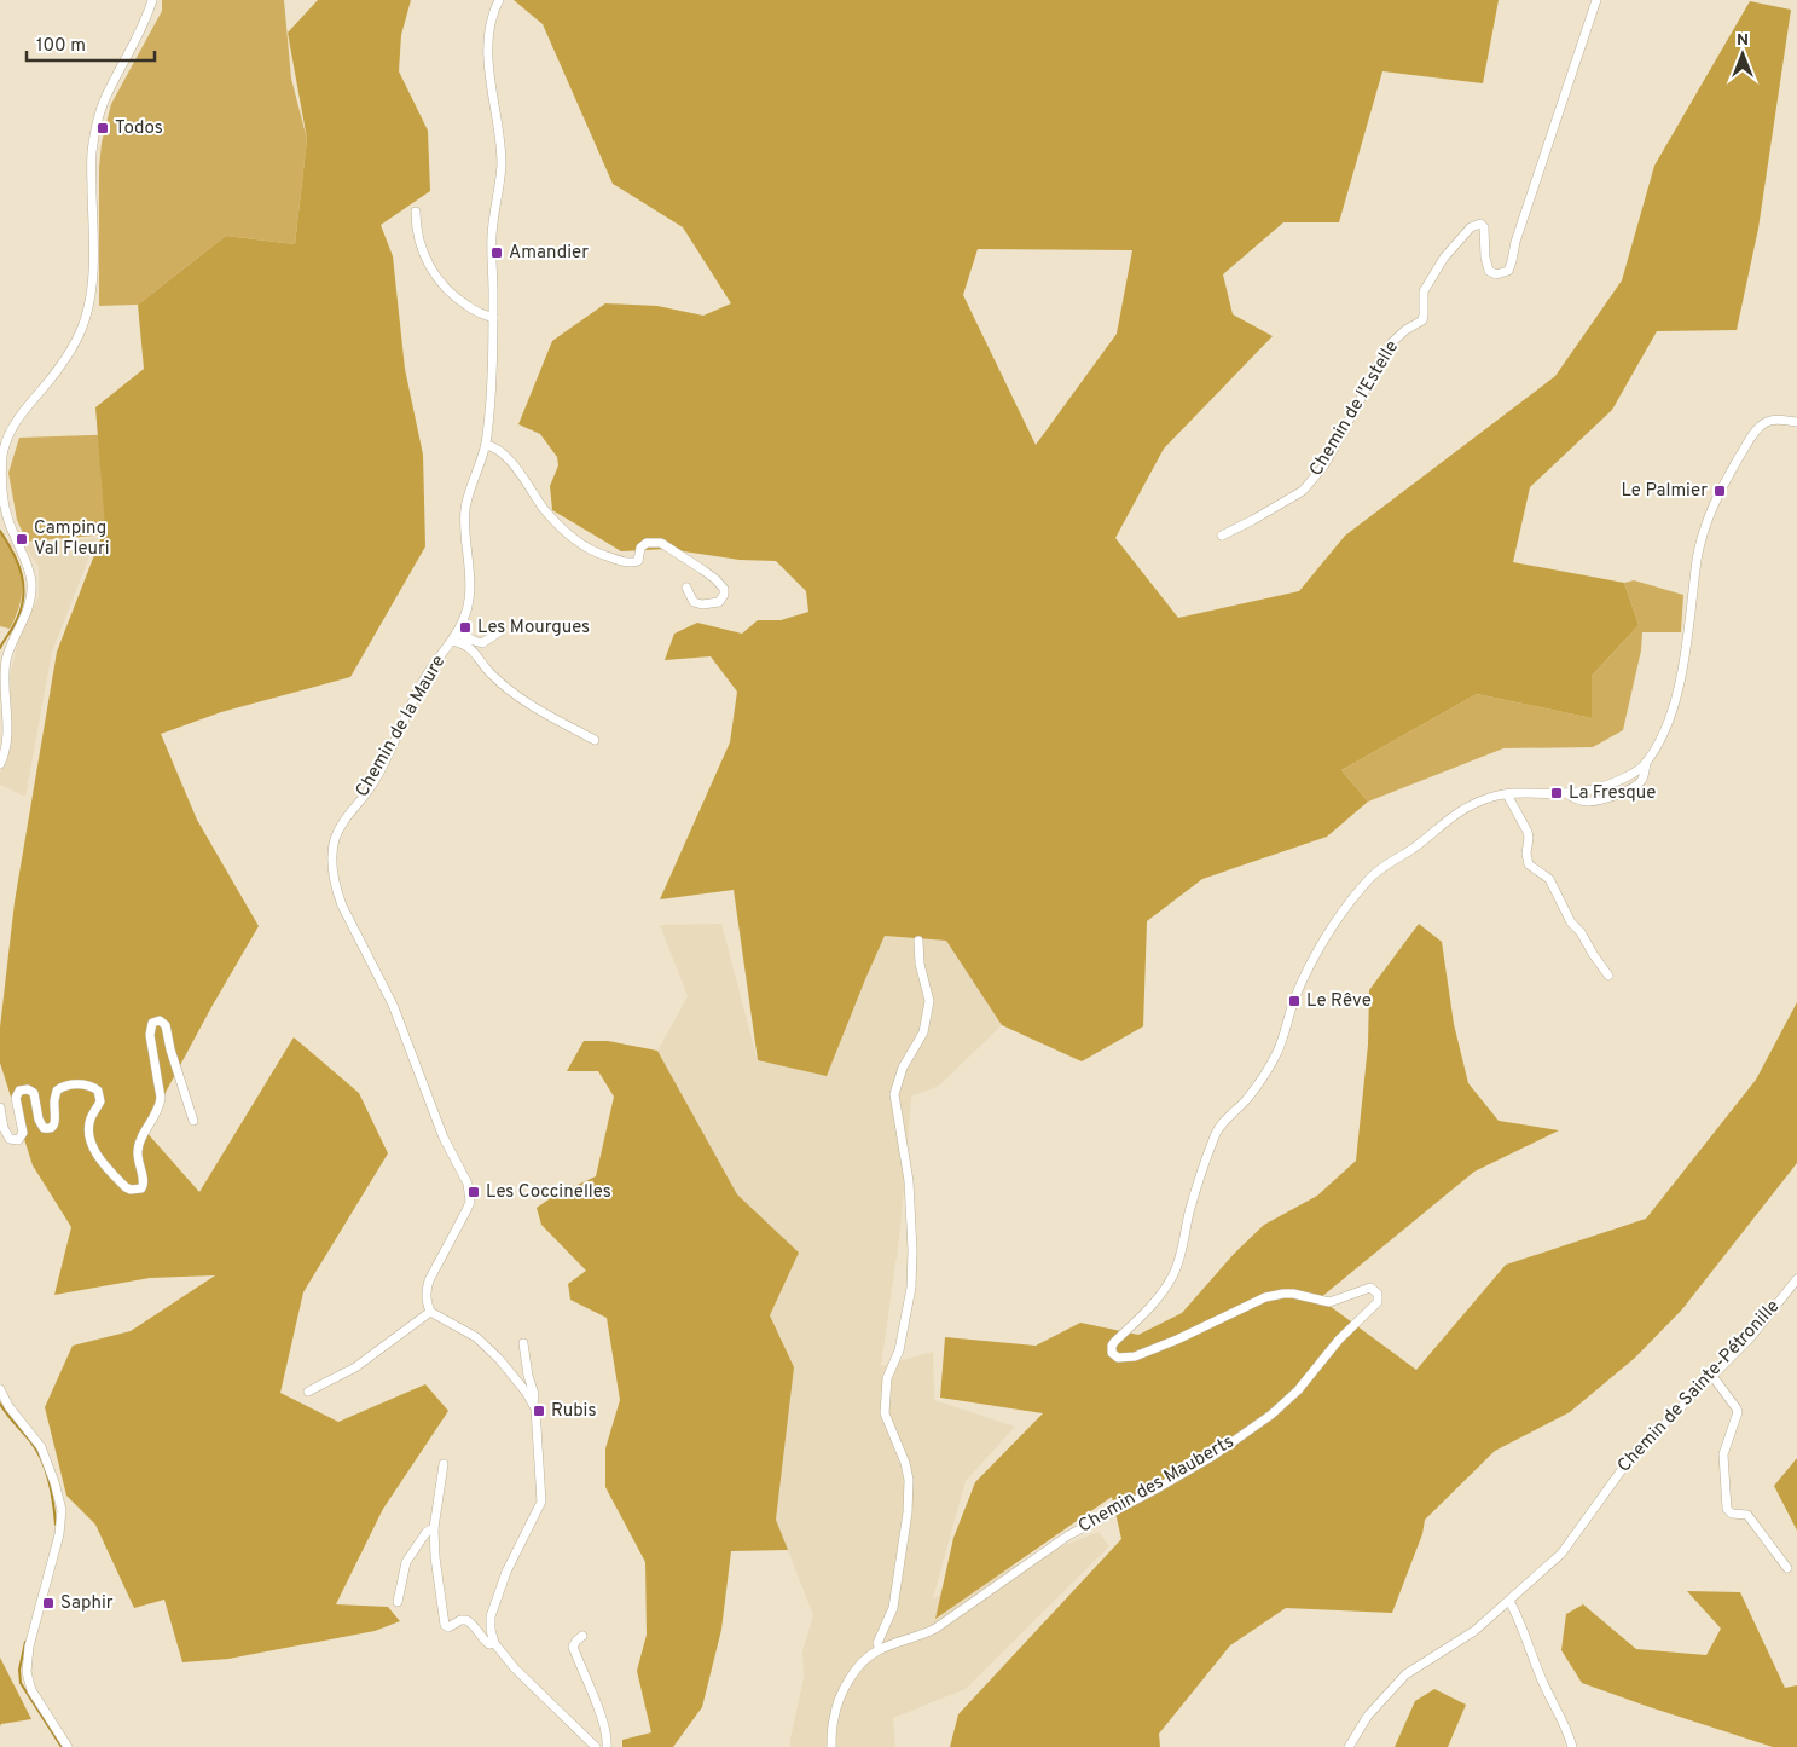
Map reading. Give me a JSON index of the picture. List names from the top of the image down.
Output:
{
  "streets": {
    "street": [
      "Chemin de l'Estelle",
      "Chemin de la Maure",
      "Chemin de Sainte-Pétronille",
      "Chemin des Mauberts"
    ]
  },
  "places": {
    "transit": [
      "Todos",
      "Amandier",
      "Le Palmier",
      "Camping Val Fleuri",
      "Les Mourgues",
      "La Fresque",
      "Le Rêve",
      "Les Coccinelles",
      "Rubis",
      "Saphir"
    ]
  },
  "scale_bar": "100 m",
  "north": "top"
}
